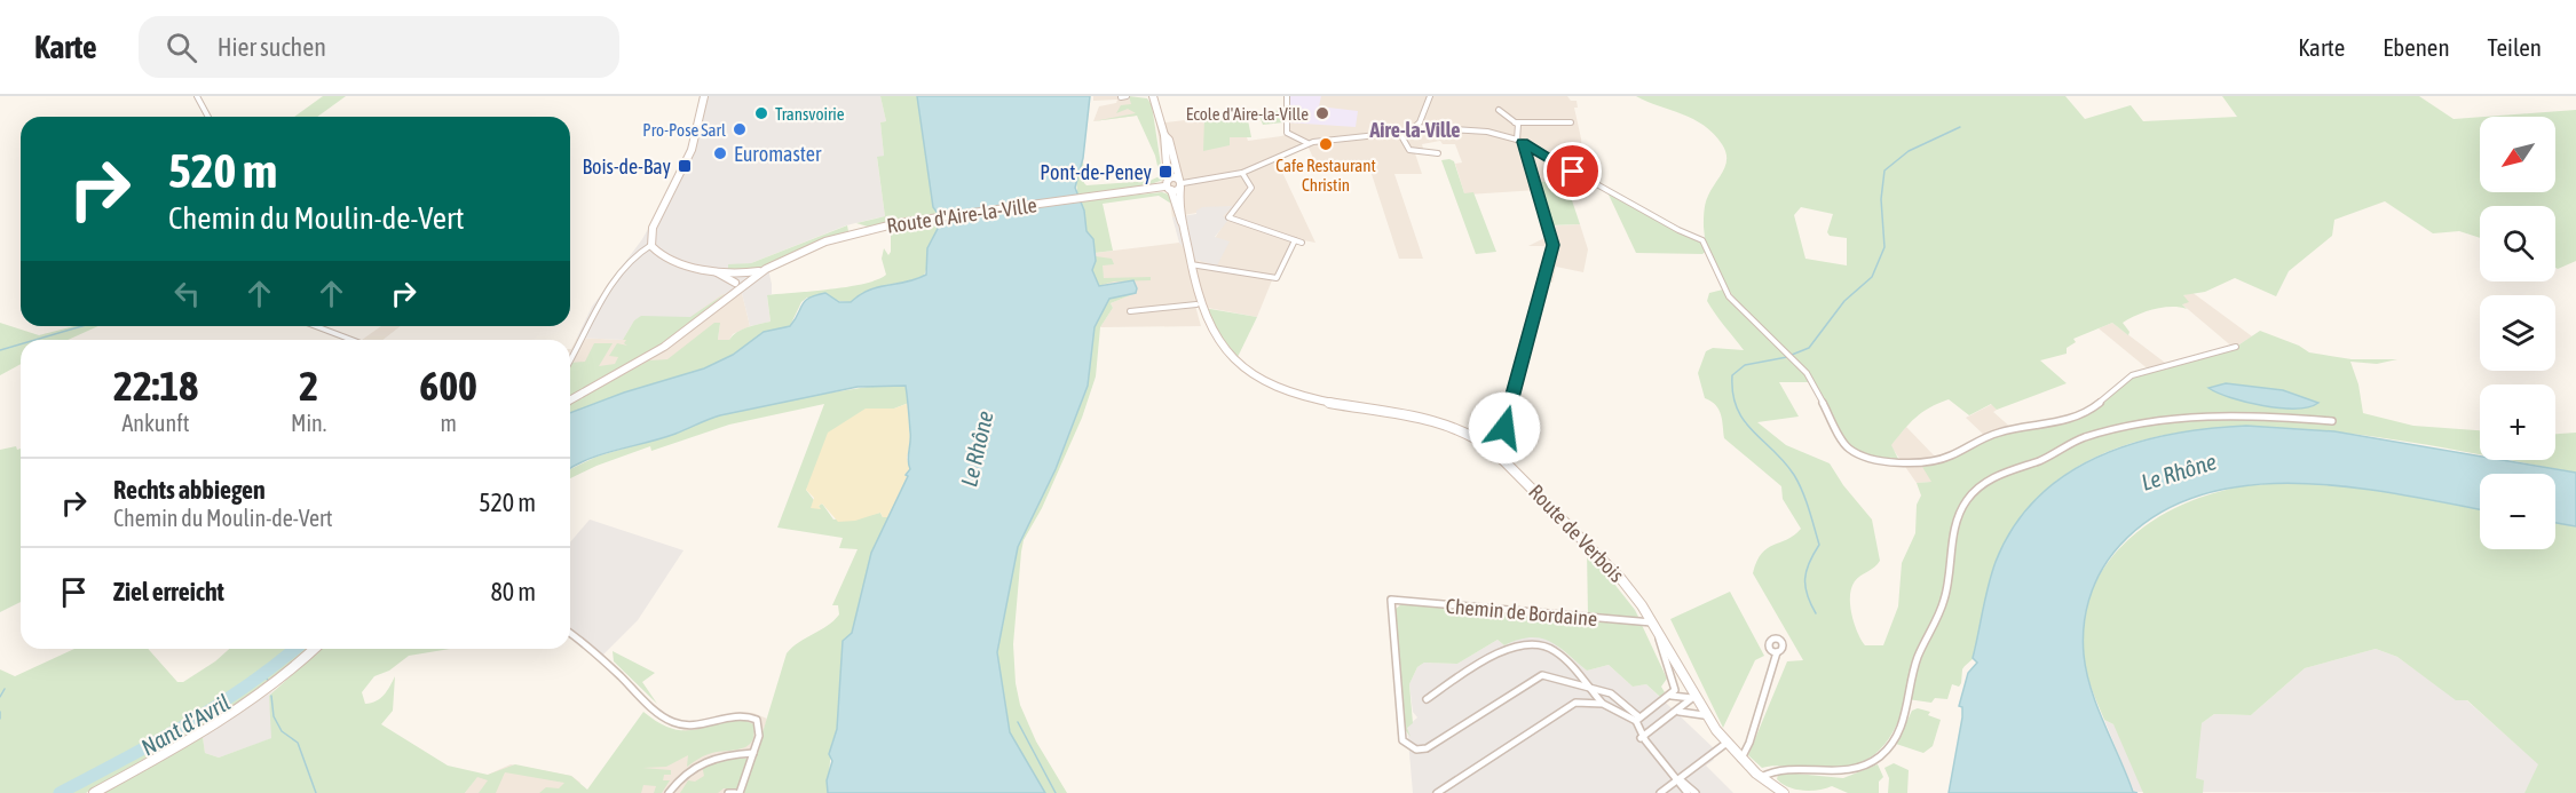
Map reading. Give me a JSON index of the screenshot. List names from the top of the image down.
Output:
{
  "streets": {
    "street": ["Route d'Aire-la-Ville", "Route de Verbois", "Chemin de Bordaine"]
  },
  "crossings": [
    ["Route d'Aire-la-Ville", "Route de Verbois"],
    ["Route de Verbois", "Chemin de Bordaine"]
  ],
  "districts": ["Aire-la-Ville"],
  "water": ["Le Rhône", "Nant d'Avril"],
  "places": {
    "other": [
      "Transvoirie",
      "Ecole d'Aire-la-Ville",
      "Pro-Pose Sarl",
      "Cafe Restaurant Christin",
      "Euromaster"
    ],
    "transit": ["Bois-de-Bay", "Pont-de-Peney"]
  },
  "north": "bottom left",
  "page": {
    "header": "Karte",
    "search": "Hier suchen",
    "nav": ["Karte", "Ebenen", "Teilen"],
    "map_buttons": ["+", "−"],
    "turn": ["520 m", "Chemin du Moulin-de-Vert"],
    "eta": [
      "22:18",
      "Ankunft",
      "2",
      "Min.",
      "600",
      "m"
    ],
    "list": [
      {
        "name": "Rechts abbiegen",
        "note": "Chemin du Moulin-de-Vert",
        "value": "520 m"
      },
      {
        "name": "Ziel erreicht",
        "value": "80 m"
      }
    ]
  }
}
